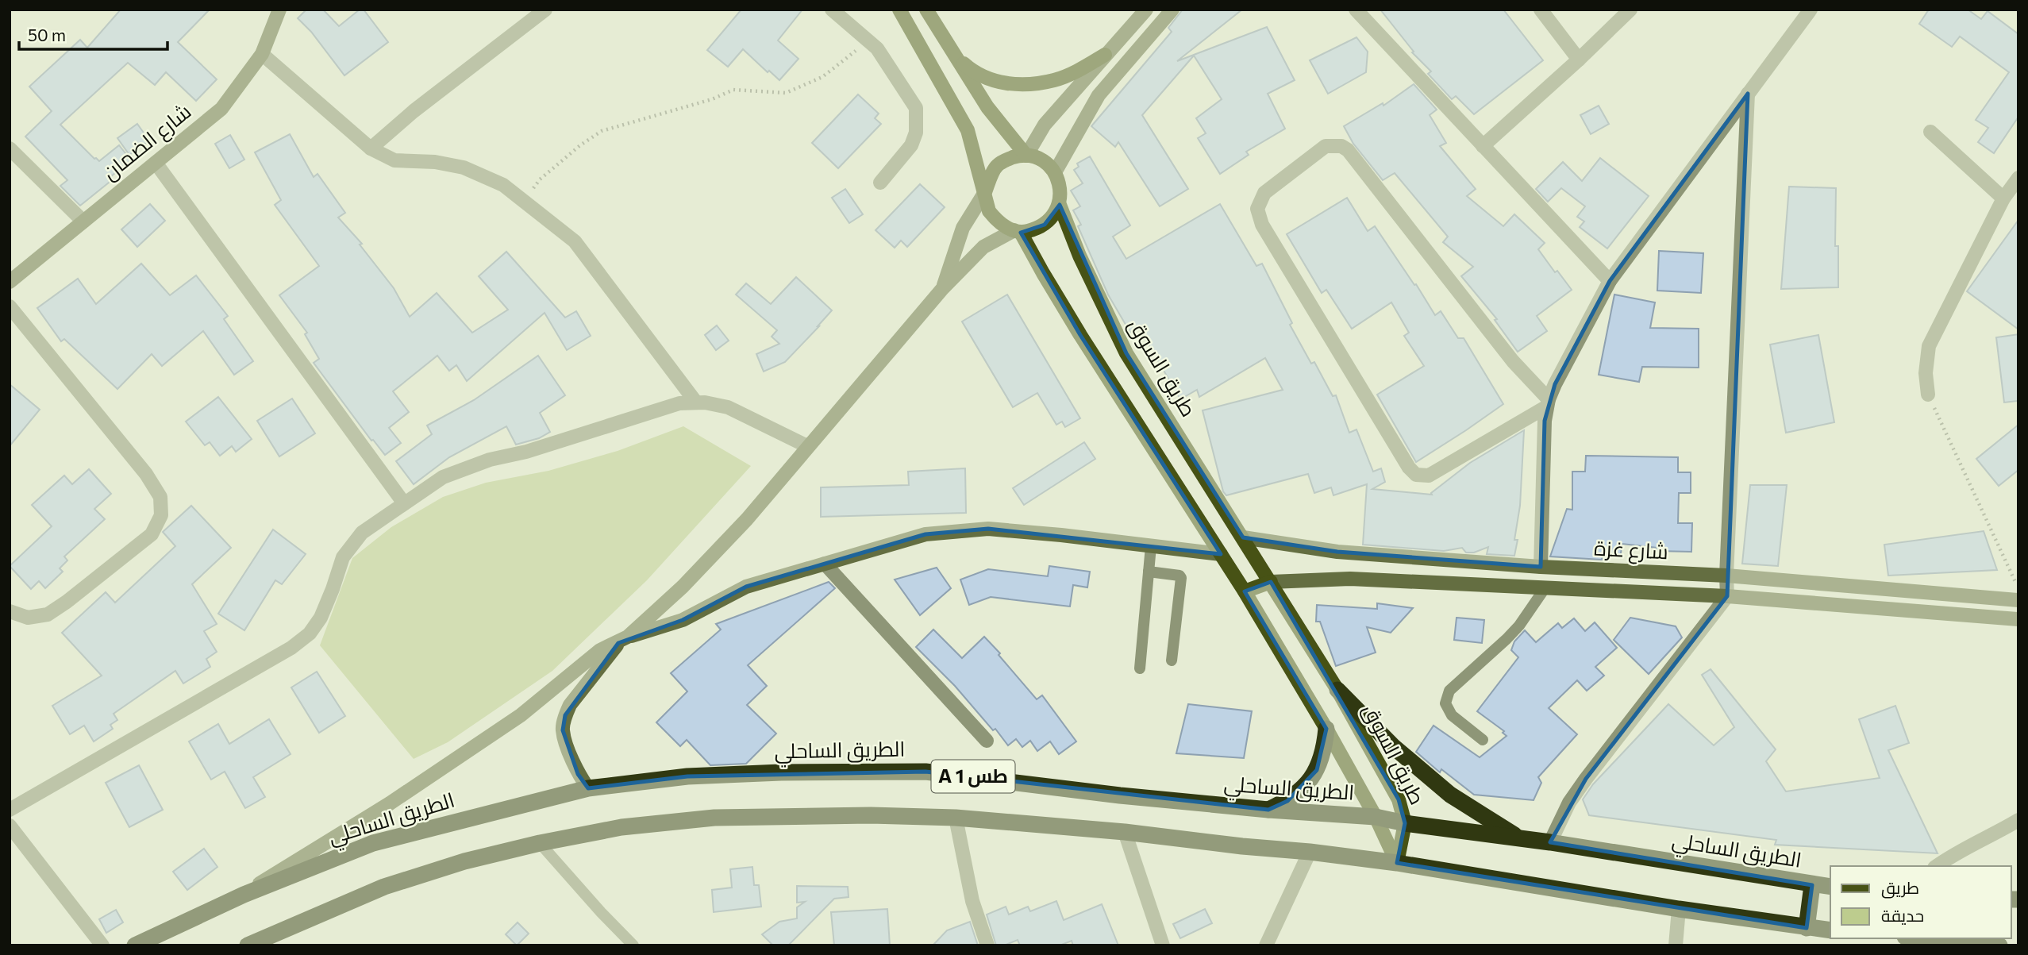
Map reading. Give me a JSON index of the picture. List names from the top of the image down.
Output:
{
  "streets": {
    "highway": ["الطريق الساحلي", "A 1 طس"],
    "main road": ["طريق السوق"],
    "street": ["شارع الضمان", "شارع غزة"]
  },
  "crossings": [
    ["طريق السوق", "شارع غزة"],
    ["طريق السوق", "الطريق الساحلي"],
    ["طريق السوق", "A 1 طس"]
  ],
  "legend": ["طريق", "حديقة"],
  "scale_bar": "50 m"
}
